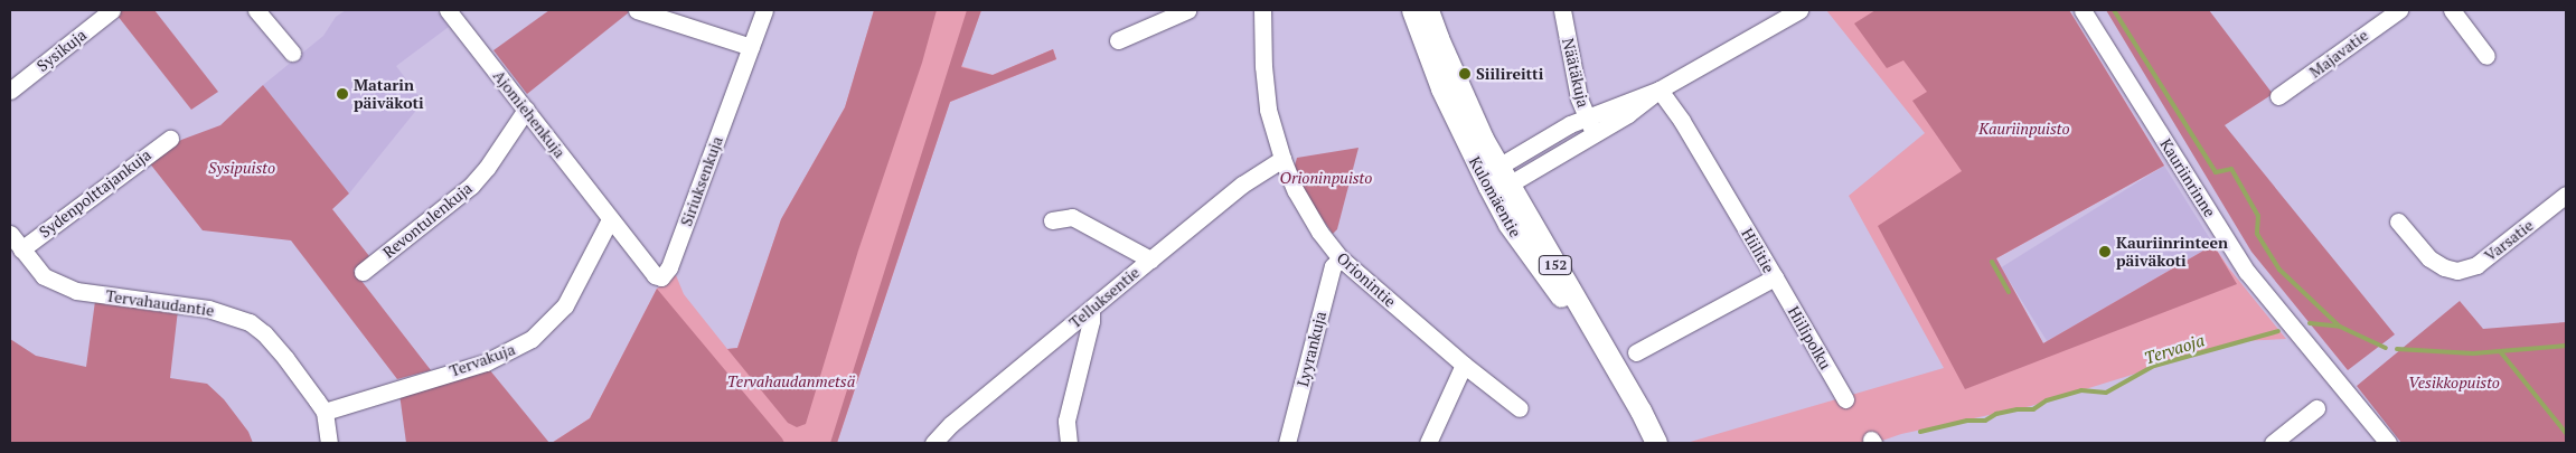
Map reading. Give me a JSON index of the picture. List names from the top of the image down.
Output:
{
  "streets": {
    "main road": ["Kulomäentie", "152"],
    "street": [
      "Sysikuja",
      "Majavatie",
      "Näätäkuja",
      "Ajomiehenkuja",
      "Kauriinrinne",
      "Siriuksenkuja",
      "Sydenpolttajankuja",
      "Revontulenkuja",
      "Varsatie",
      "Hiilitie",
      "Orionintie",
      "Telluksentie",
      "Tervahaudantie",
      "Hiilipolku",
      "Lyyrankuja",
      "Tervakuja"
    ]
  },
  "crossings": [
    ["Ajomiehenkuja", "Siriuksenkuja"],
    ["Ajomiehenkuja", "Revontulenkuja"],
    ["Ajomiehenkuja", "Tervakuja"],
    ["Siriuksenkuja", "Tervakuja"],
    ["Sydenpolttajankuja", "Tervahaudantie"],
    ["Hiilitie", "Hiilipolku"],
    ["Orionintie", "Telluksentie"],
    ["Orionintie", "Lyyrankuja"],
    ["Tervahaudantie", "Tervakuja"]
  ],
  "water": ["Tervaoja"],
  "parks": [
    "Kauriinpuisto",
    "Sysipuisto",
    "Orioninpuisto",
    "Tervahaudanmetsä",
    "Vesikkopuisto"
  ],
  "places": ["Siilireitti", "Matarin päiväkoti", "Kauriinrinteen päiväkoti"]
}
